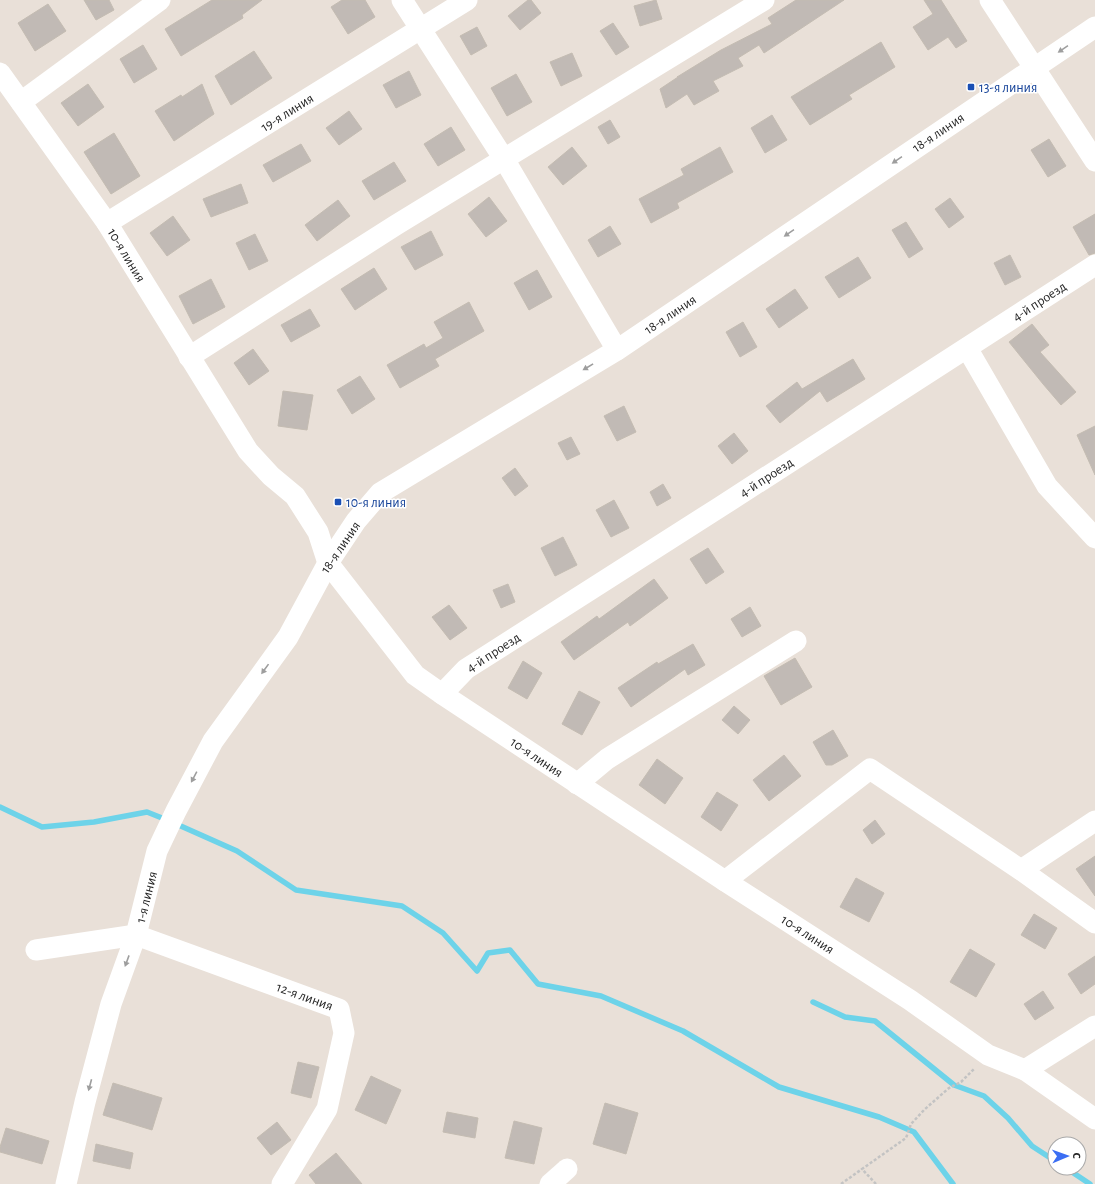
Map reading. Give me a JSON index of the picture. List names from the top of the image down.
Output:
{
  "streets": {
    "street": [
      "19-я линия",
      "18-я линия",
      "10-я линия",
      "4-й проезд",
      "1-я линия",
      "12-я линия"
    ]
  },
  "crossings": [
    ["19-я линия", "10-я линия"],
    ["18-я линия", "10-я линия"],
    ["18-я линия", "1-я линия"],
    ["10-я линия", "4-й проезд"],
    ["1-я линия", "12-я линия"]
  ],
  "one_way": ["18-я линия", "1-я линия"],
  "places": {
    "transit": ["13-я линия", "10-я линия"]
  },
  "north": "right"
}
